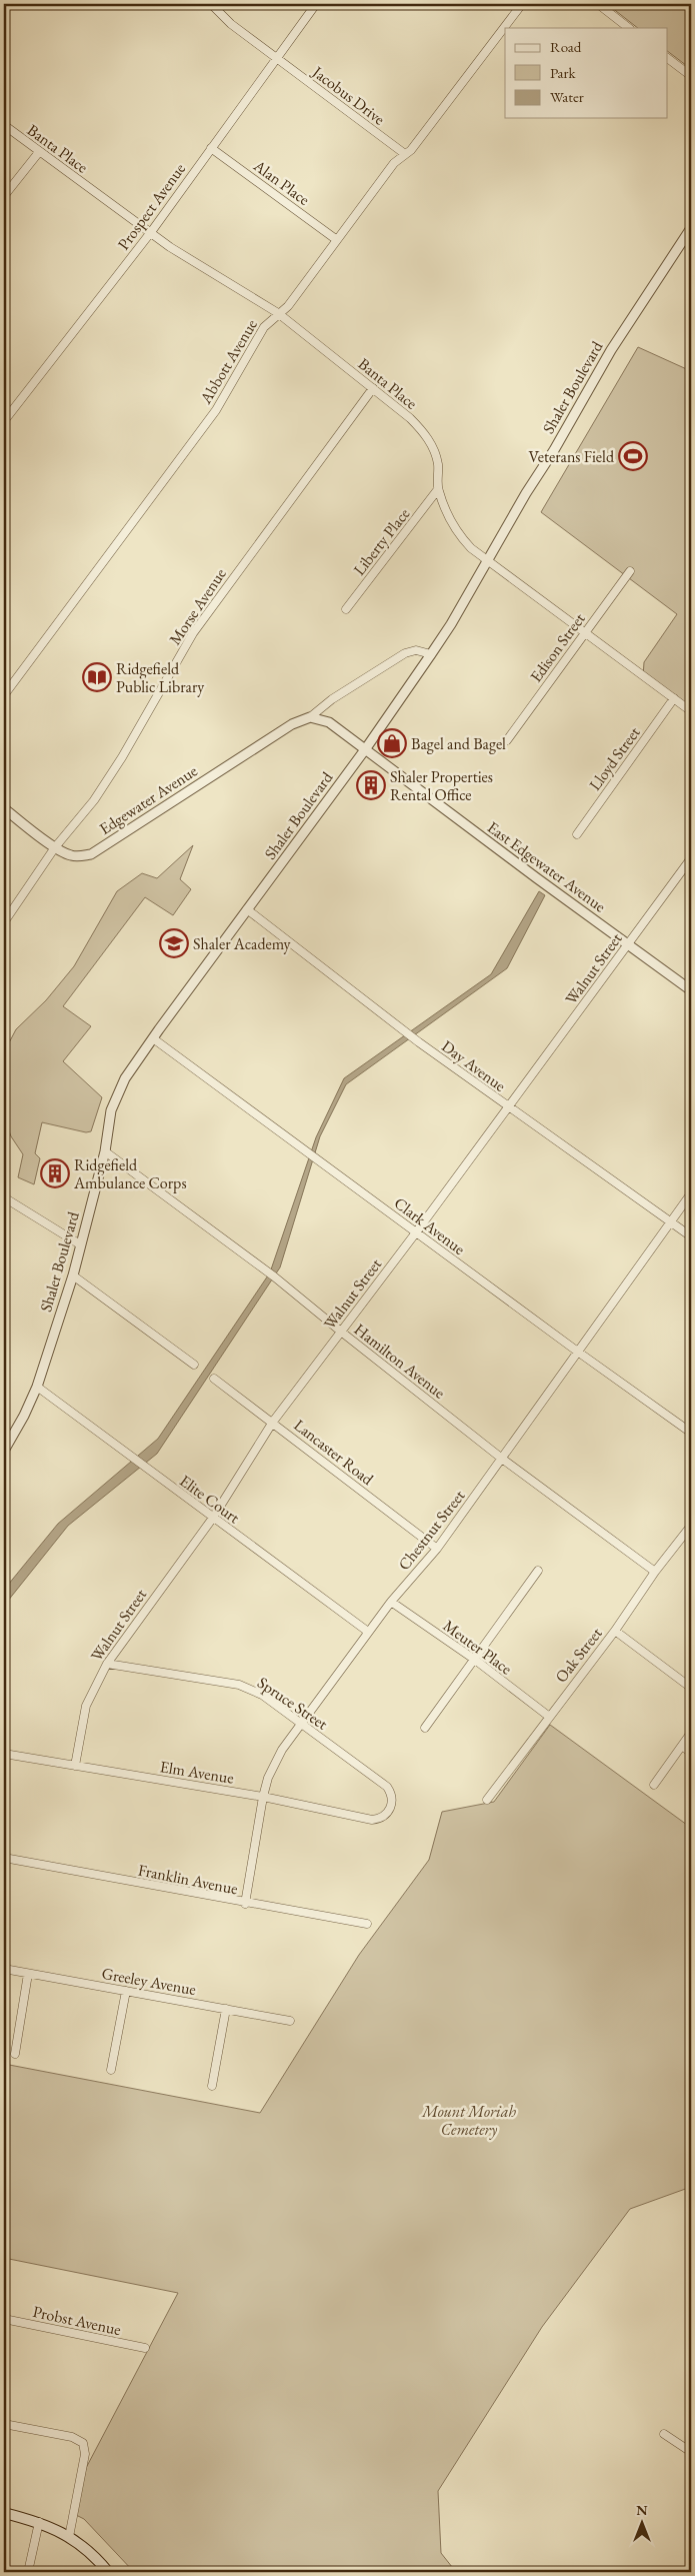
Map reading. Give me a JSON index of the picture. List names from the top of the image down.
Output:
{
  "streets": {
    "street": [
      "Jacobus Drive",
      "Banta Place",
      "Alan Place",
      "Prospect Avenue",
      "Abbott Avenue",
      "Shaler Boulevard",
      "Liberty Place",
      "Morse Avenue",
      "Edison Street",
      "Lloyd Street",
      "Edgewater Avenue",
      "East Edgewater Avenue",
      "Walnut Street",
      "Day Avenue",
      "Clark Avenue",
      "Hamilton Avenue",
      "Lancaster Road",
      "Elite Court",
      "Chestnut Street",
      "Meuter Place",
      "Oak Street",
      "Spruce Street",
      "Elm Avenue",
      "Franklin Avenue",
      "Greeley Avenue",
      "Probst Avenue"
    ]
  },
  "crossings": [
    ["Jacobus Drive", "Prospect Avenue"],
    ["Jacobus Drive", "Abbott Avenue"],
    ["Banta Place", "Prospect Avenue"],
    ["Banta Place", "Abbott Avenue"],
    ["Banta Place", "Shaler Boulevard"],
    ["Banta Place", "Liberty Place"],
    ["Banta Place", "Morse Avenue"],
    ["Banta Place", "Edison Street"],
    ["Banta Place", "Lloyd Street"],
    ["Alan Place", "Prospect Avenue"],
    ["Alan Place", "Abbott Avenue"],
    ["Shaler Boulevard", "East Edgewater Avenue"],
    ["Shaler Boulevard", "Day Avenue"],
    ["Shaler Boulevard", "Clark Avenue"],
    ["Shaler Boulevard", "Hamilton Avenue"],
    ["Shaler Boulevard", "Elite Court"],
    ["Morse Avenue", "Edgewater Avenue"],
    ["Edgewater Avenue", "East Edgewater Avenue"],
    ["East Edgewater Avenue", "Walnut Street"],
    ["Walnut Street", "Day Avenue"],
    ["Walnut Street", "Clark Avenue"],
    ["Walnut Street", "Hamilton Avenue"],
    ["Walnut Street", "Lancaster Road"],
    ["Walnut Street", "Elite Court"],
    ["Walnut Street", "Spruce Street"],
    ["Walnut Street", "Elm Avenue"],
    ["Day Avenue", "Chestnut Street"],
    ["Clark Avenue", "Chestnut Street"],
    ["Hamilton Avenue", "Chestnut Street"],
    ["Hamilton Avenue", "Oak Street"],
    ["Lancaster Road", "Chestnut Street"],
    ["Elite Court", "Chestnut Street"],
    ["Chestnut Street", "Meuter Place"],
    ["Chestnut Street", "Spruce Street"],
    ["Chestnut Street", "Elm Avenue"],
    ["Chestnut Street", "Franklin Avenue"],
    ["Meuter Place", "Oak Street"],
    ["Spruce Street", "Elm Avenue"]
  ],
  "parks": ["Mount Moriah Cemetery"],
  "places": {
    "sports": ["Veterans Field"],
    "library": ["Ridgefield Public Library"],
    "shop": ["Bagel and Bagel"],
    "building": ["Shaler Properties Rental Office", "Ridgefield Ambulance Corps"],
    "school or university": ["Shaler Academy"]
  },
  "legend": ["Road", "Park", "Water"],
  "north": "top"
}
